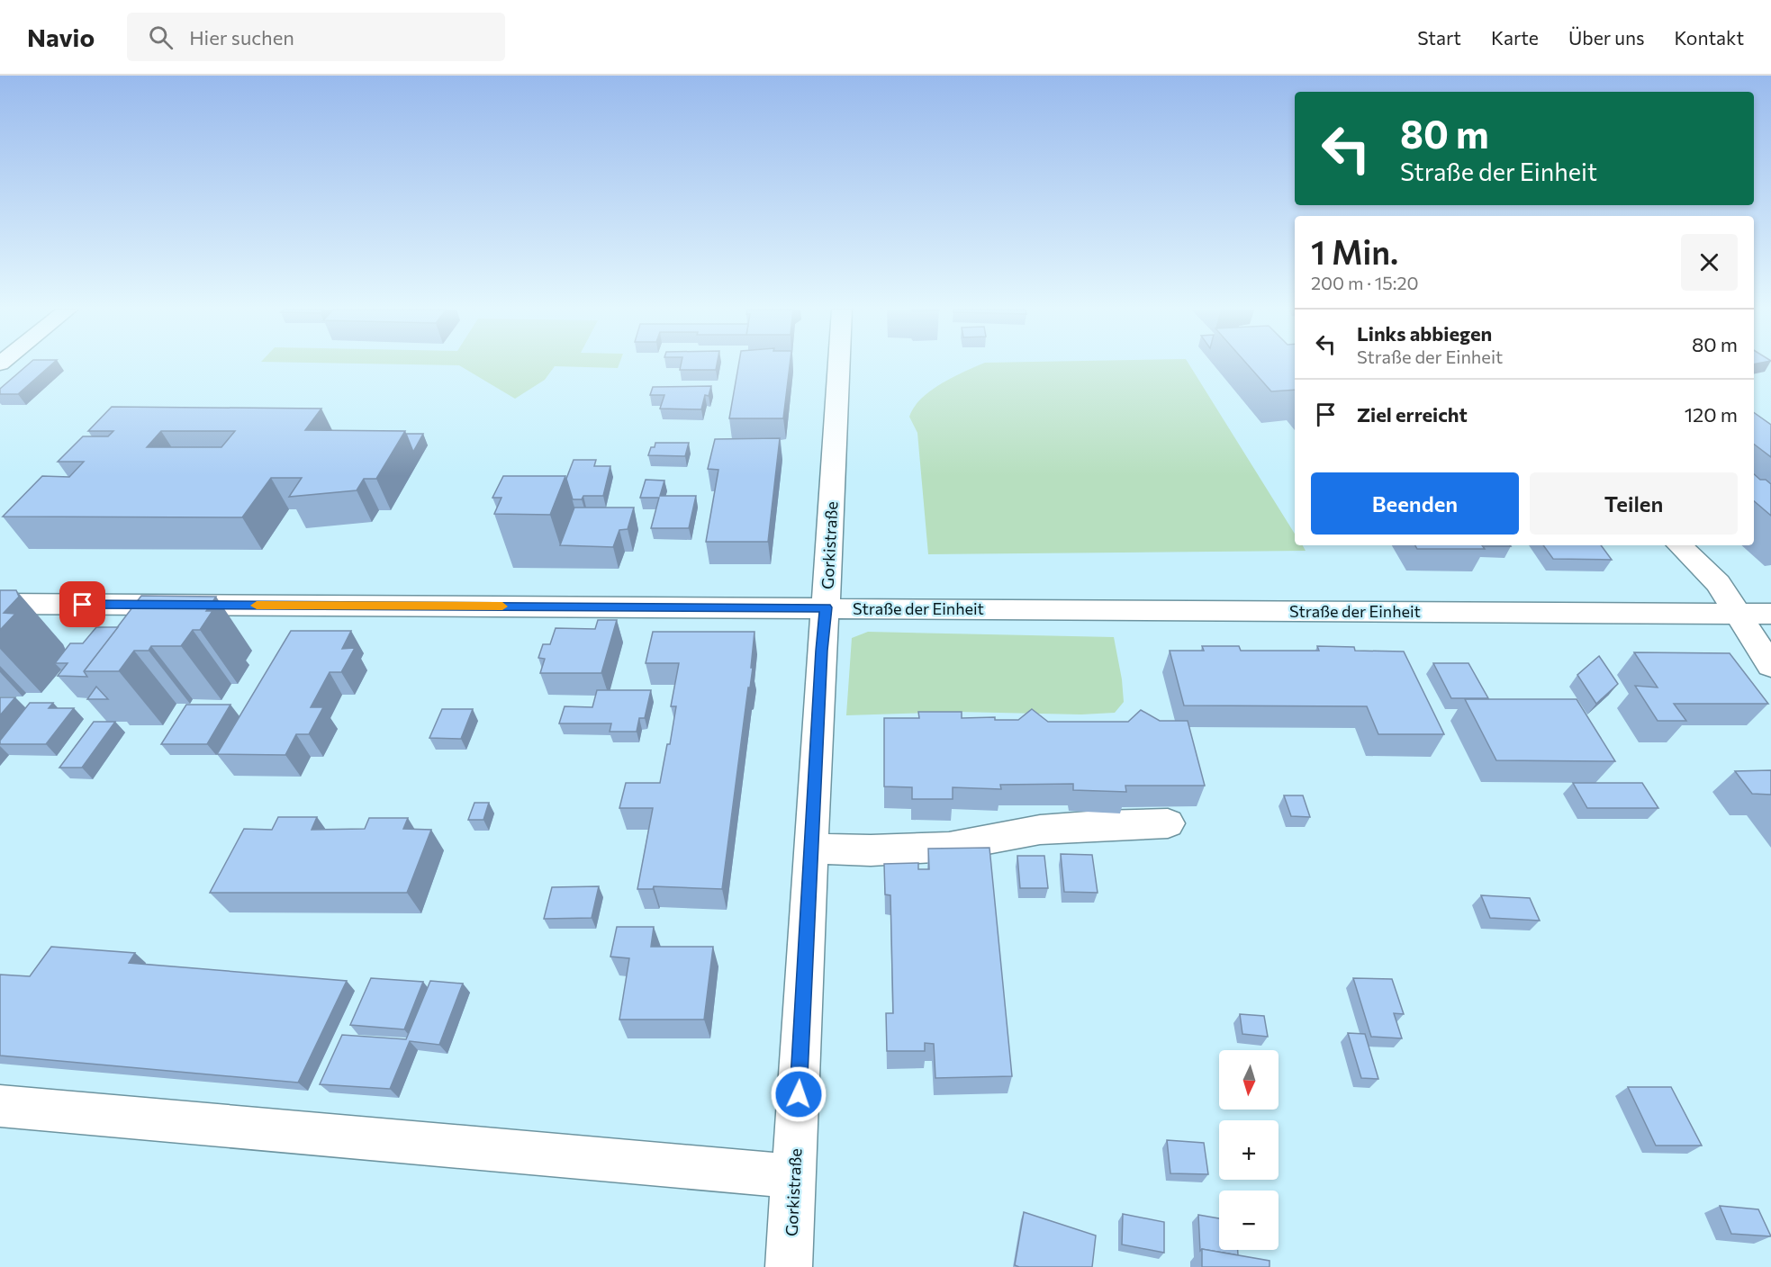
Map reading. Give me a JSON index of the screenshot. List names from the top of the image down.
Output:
{
  "streets": {
    "street": ["Gorkistraße", "Straße der Einheit"]
  },
  "crossings": [
    ["Gorkistraße", "Straße der Einheit"]
  ],
  "north": "bottom",
  "page": {
    "header": "Navio",
    "search": "Hier suchen",
    "nav": [
      "Start",
      "Karte",
      "Über uns",
      "Kontakt"
    ],
    "turn": ["80 m", "Straße der Einheit"],
    "heading": ["1 Min.", "200 m · 15:20"],
    "list": [
      {
        "name": "Links abbiegen",
        "note": "Straße der Einheit",
        "value": "80 m"
      },
      {
        "name": "Ziel erreicht",
        "value": "120 m"
      }
    ],
    "buttons": ["Beenden", "Teilen"],
    "map_buttons": ["+", "−"]
  }
}
